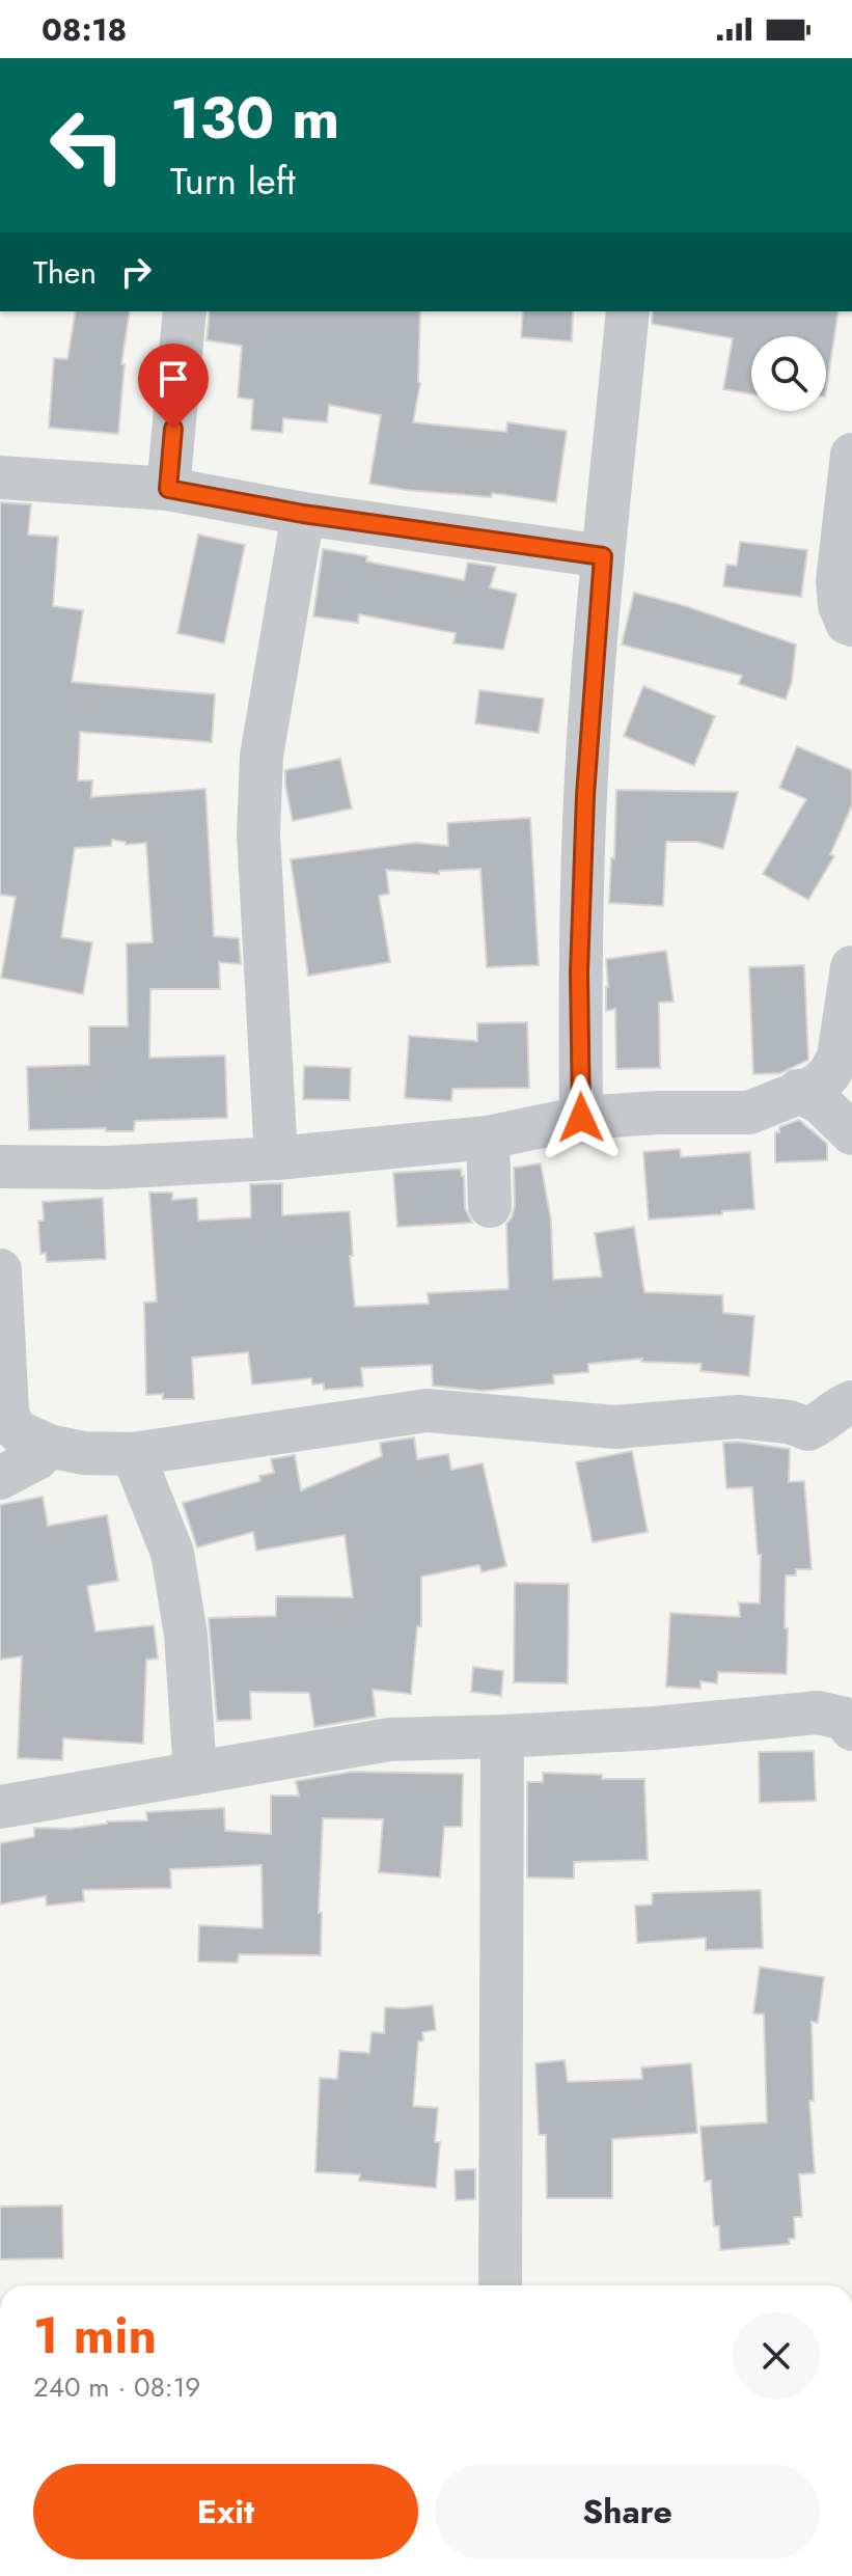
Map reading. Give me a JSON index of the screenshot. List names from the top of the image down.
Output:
{
  "page": {
    "status": "08:18",
    "turn": ["130 m", "Turn left"],
    "then": "Then",
    "heading": ["1 min", "240 m · 08:19"],
    "buttons": ["Exit", "Share"]
  }
}
